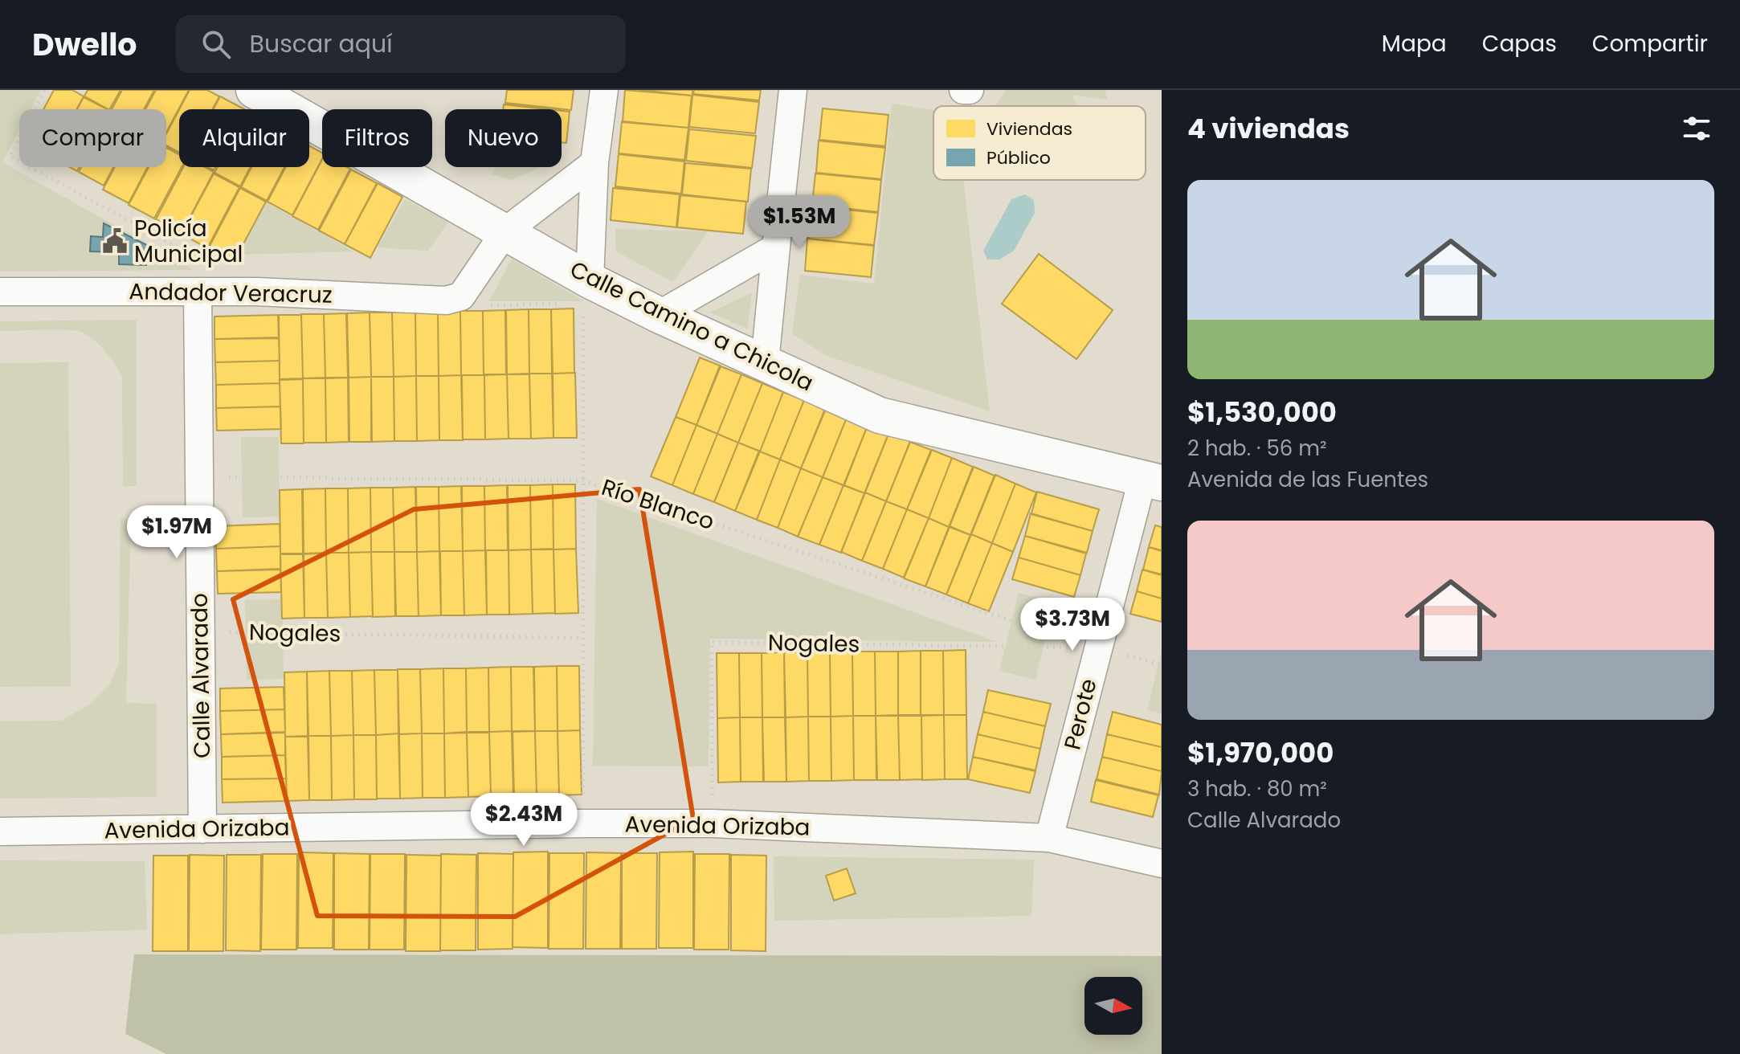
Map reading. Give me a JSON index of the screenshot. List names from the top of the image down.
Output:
{
  "streets": {
    "street": [
      "Andador Veracruz",
      "Calle Camino a Chicola",
      "Calle Alvarado",
      "Perote",
      "Avenida Orizaba"
    ],
    "path": ["Río Blanco", "Nogales"]
  },
  "crossings": [
    ["Andador Veracruz", "Calle Alvarado"],
    ["Calle Camino a Chicola", "Perote"],
    ["Río Blanco", "Nogales"],
    ["Río Blanco", "Calle Alvarado"],
    ["Río Blanco", "Perote"],
    ["Nogales", "Calle Alvarado"],
    ["Nogales", "Perote"],
    ["Nogales", "Avenida Orizaba"],
    ["Calle Alvarado", "Avenida Orizaba"],
    ["Perote", "Avenida Orizaba"]
  ],
  "places": {
    "public building": ["Policía Municipal"]
  },
  "legend": ["Viviendas", "Público"],
  "north": "right",
  "page": {
    "header": "Dwello",
    "search": "Buscar aquí",
    "nav": ["Mapa", "Capas", "Compartir"],
    "heading": "4 viviendas",
    "chip": [
      "Comprar",
      "Alquilar",
      "Filtros",
      "Nuevo"
    ],
    "list": [
      {
        "name": "$1,530,000",
        "note": "2 hab. · 56 m² · Avenida de las Fuentes"
      },
      {
        "name": "$1,970,000",
        "note": "3 hab. · 80 m² · Calle Alvarado"
      }
    ],
    "price": [
      "$1.53M",
      "$1.97M",
      "$3.73M",
      "$2.43M"
    ]
  }
}
